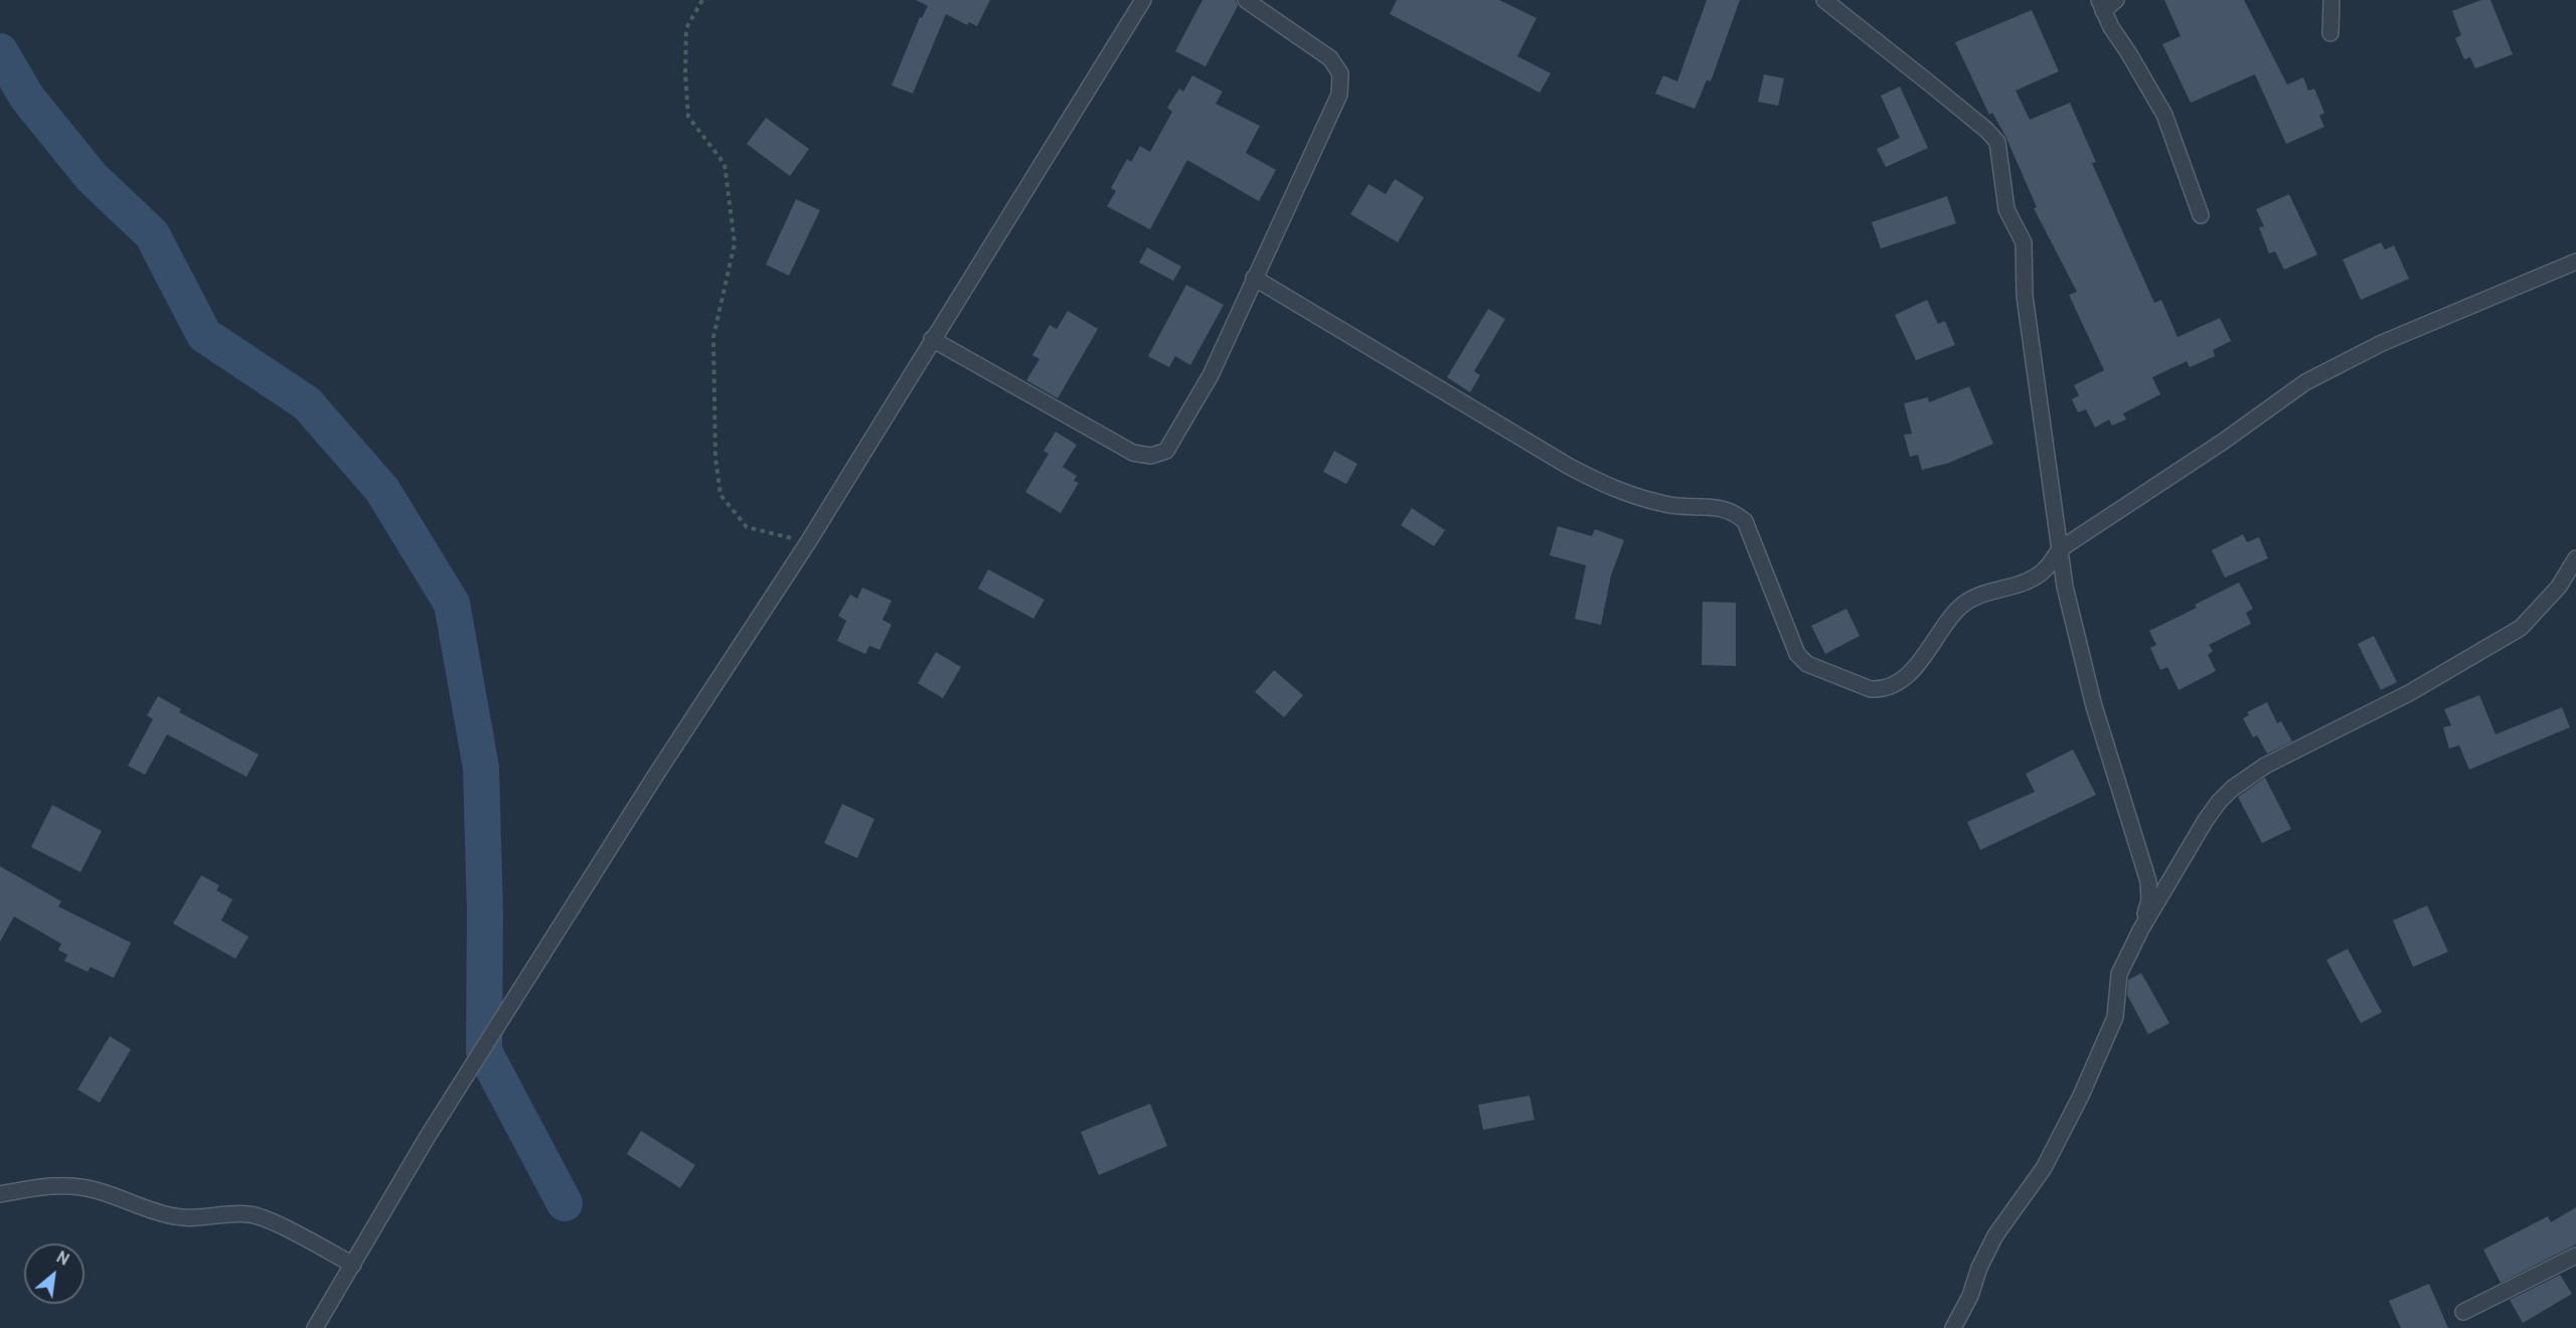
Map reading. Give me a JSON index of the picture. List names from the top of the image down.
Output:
{
  "north": "top right"
}
